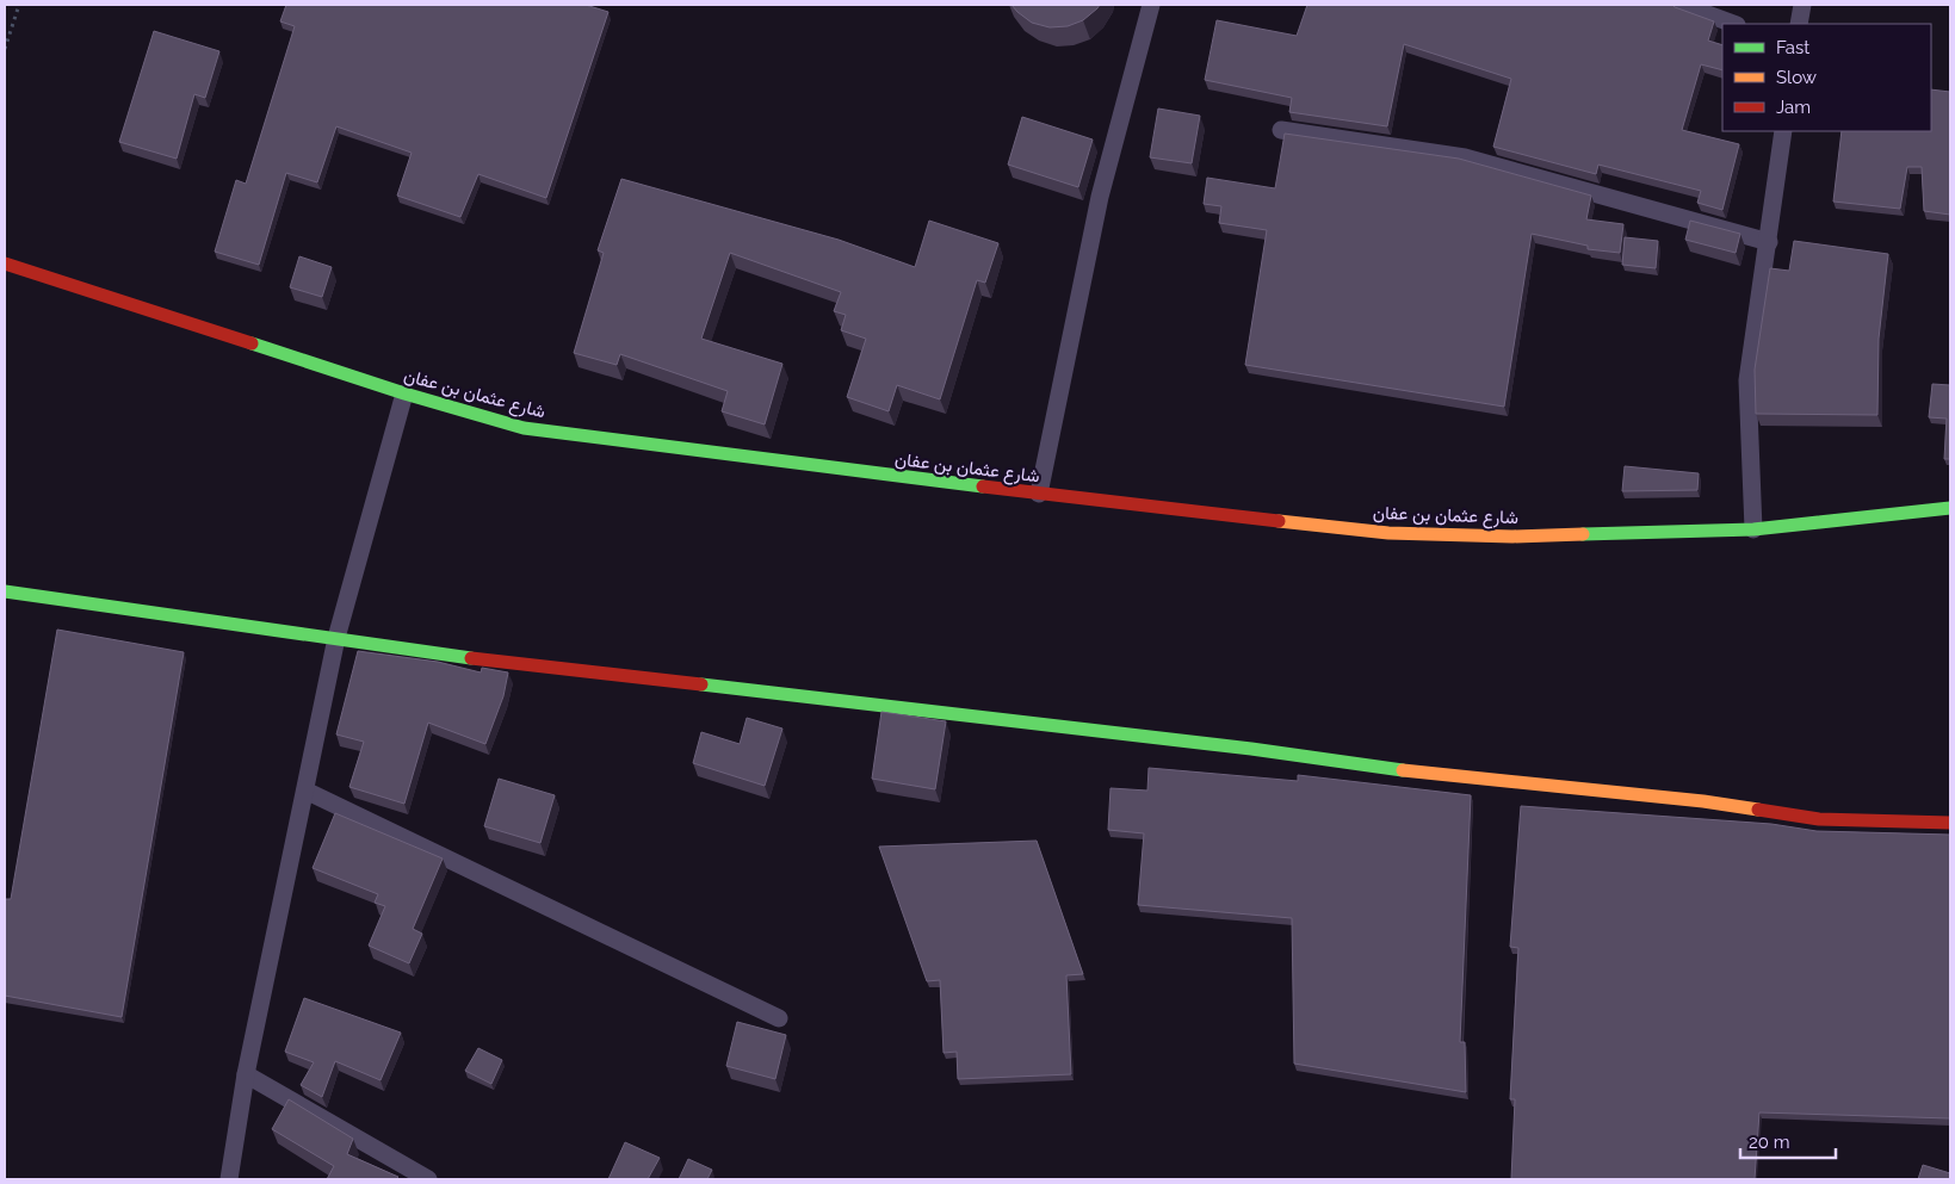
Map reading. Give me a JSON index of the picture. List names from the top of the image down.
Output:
{
  "streets": {
    "street": ["شارع عثمان بن عفان"]
  },
  "legend": ["Fast", "Slow", "Jam"],
  "scale_bar": "20 m"
}
